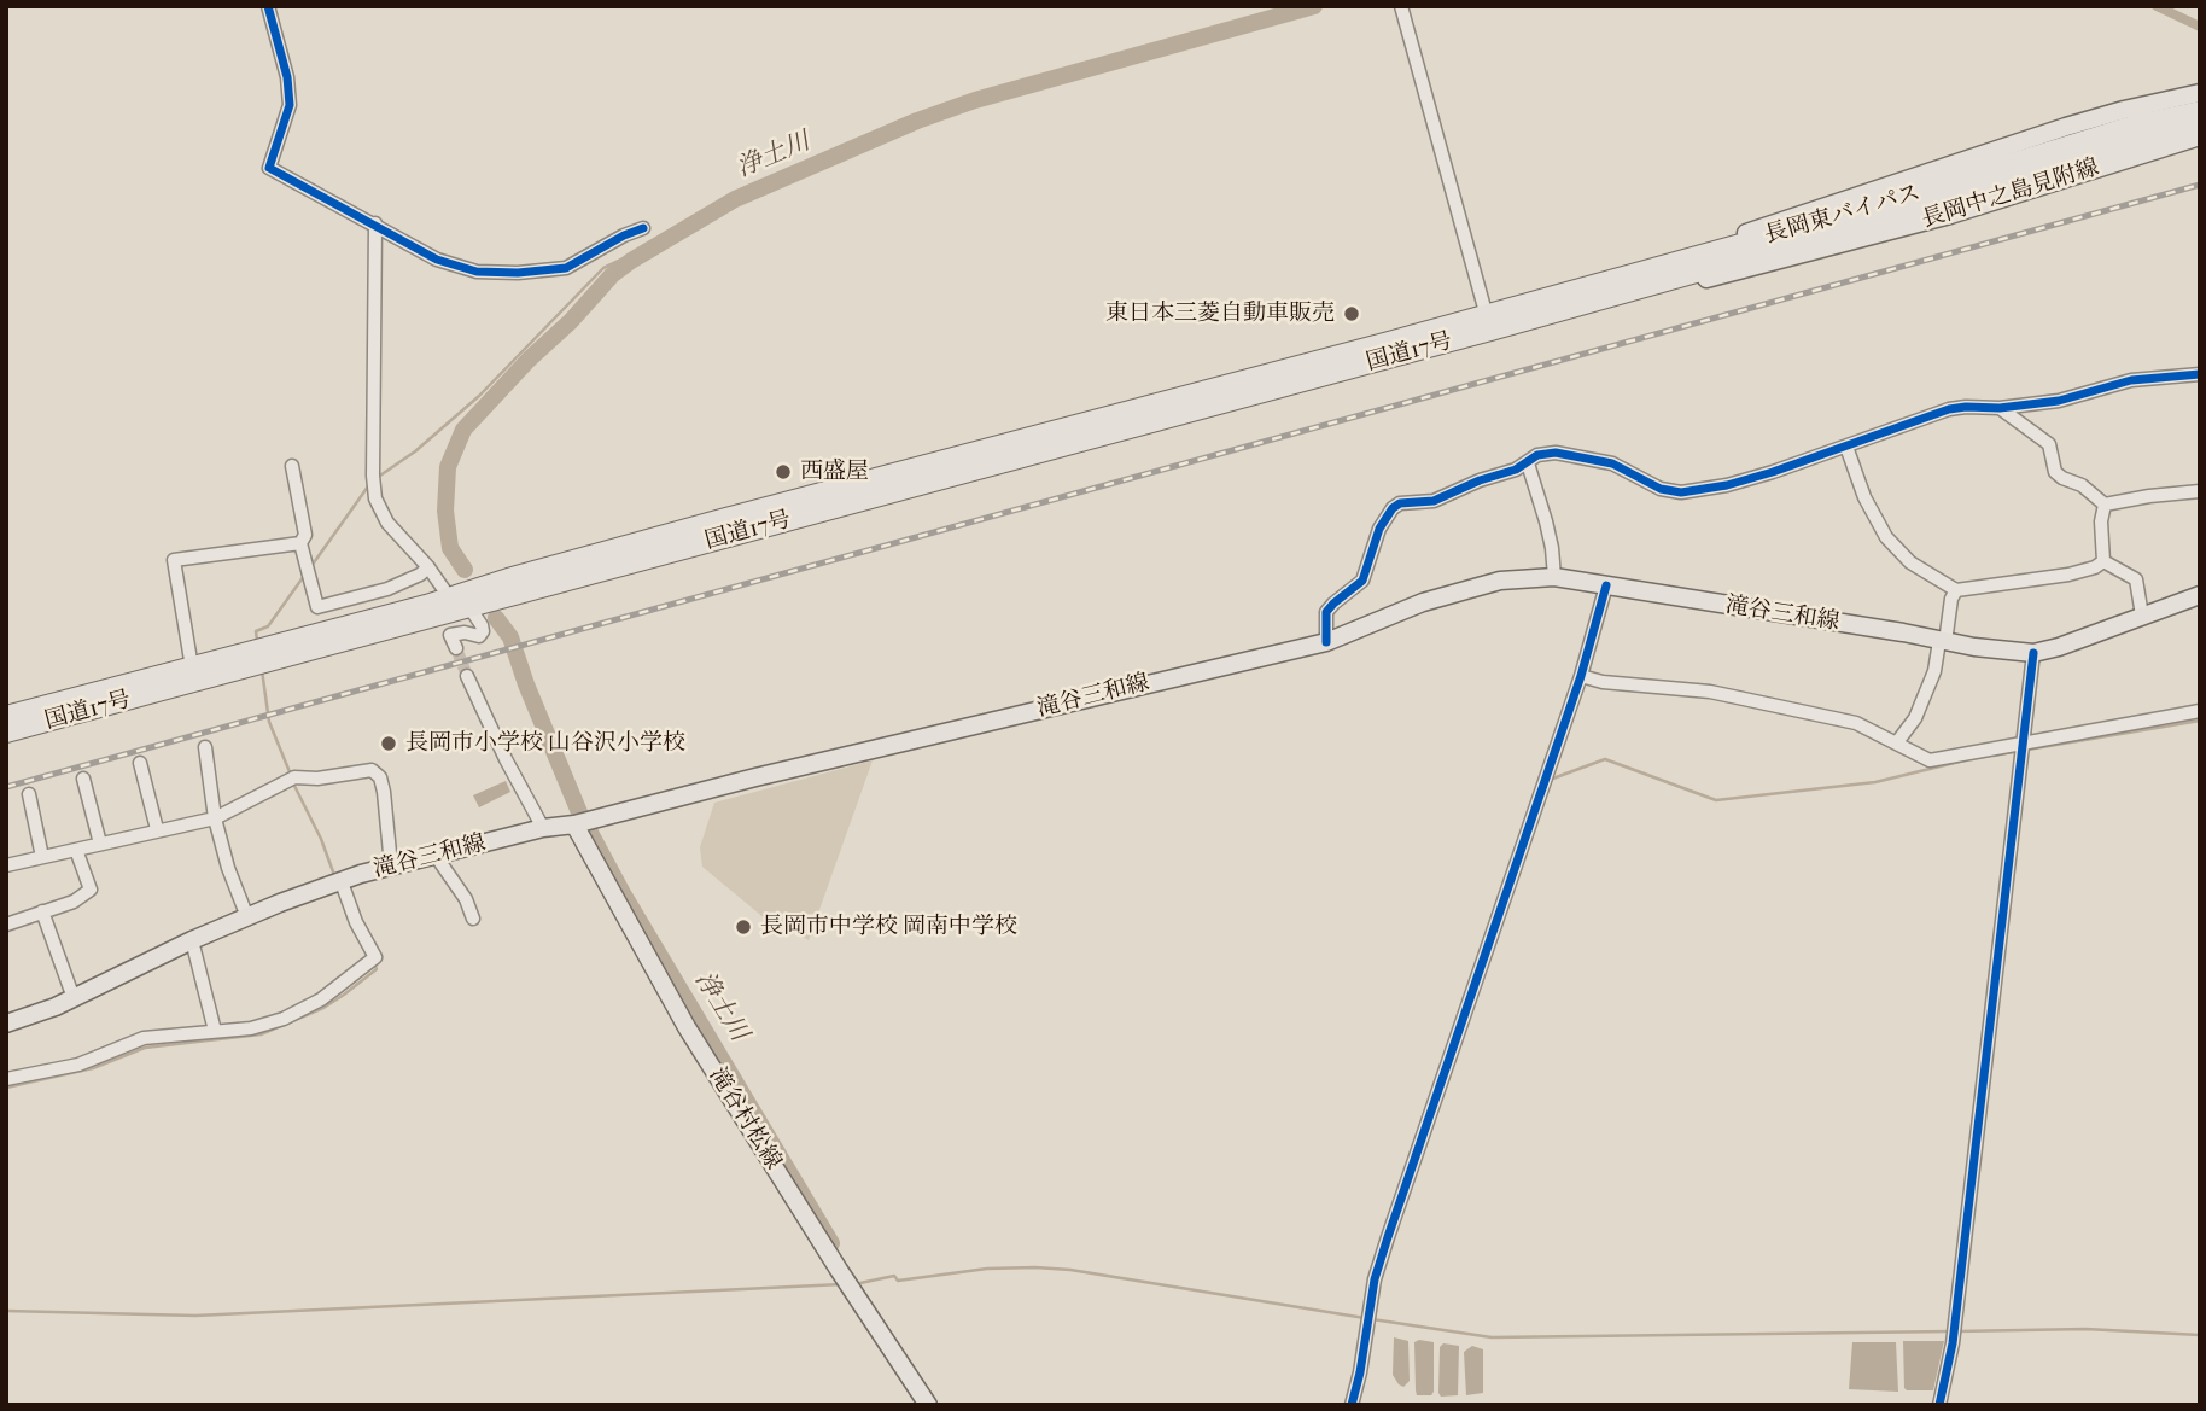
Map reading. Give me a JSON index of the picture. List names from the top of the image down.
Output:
{
  "streets": {
    "highway": ["長岡東バイパス", "国道17号"],
    "main road": ["長岡中之島見附線", "滝谷三和線", "滝谷村松線"]
  },
  "crossings": [
    ["長岡中之島見附線", "長岡東バイパス"],
    ["長岡東バイパス", "国道17号"],
    ["滝谷三和線", "滝谷村松線"]
  ],
  "water": ["浄土川"],
  "places": [
    "東日本三菱自動車販売",
    "西盛屋",
    "長岡市小学校 山谷沢小学校",
    "長岡市中学校 岡南中学校"
  ]
}
